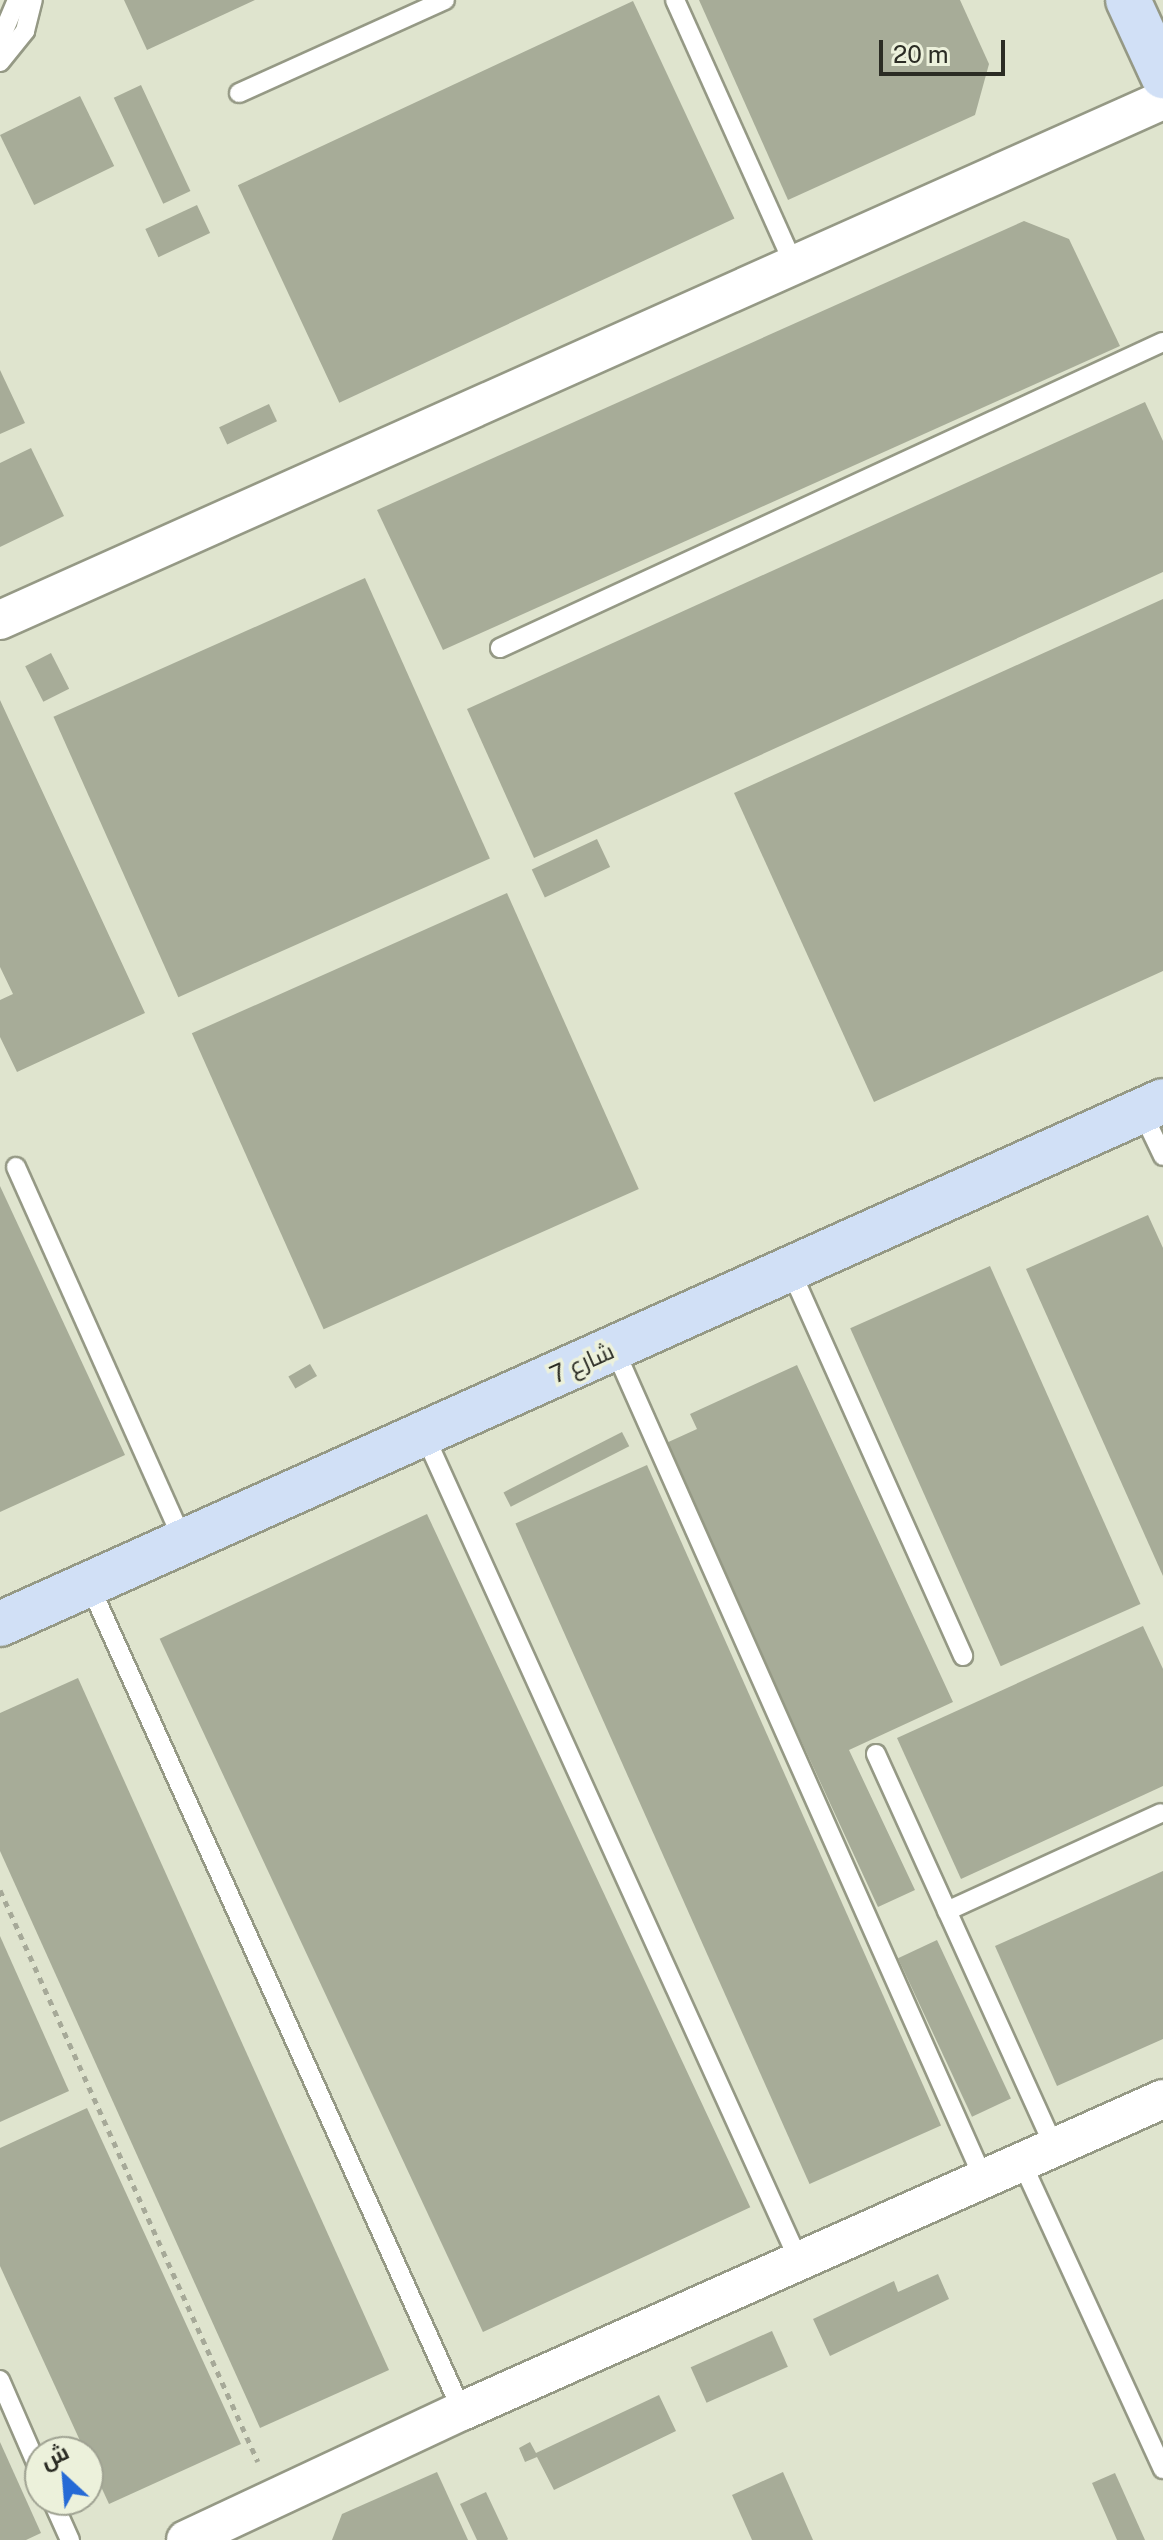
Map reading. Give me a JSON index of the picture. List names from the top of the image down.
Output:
{
  "streets": {
    "street": ["شارع 7"]
  },
  "scale_bar": "20 m",
  "north": "top left"
}
